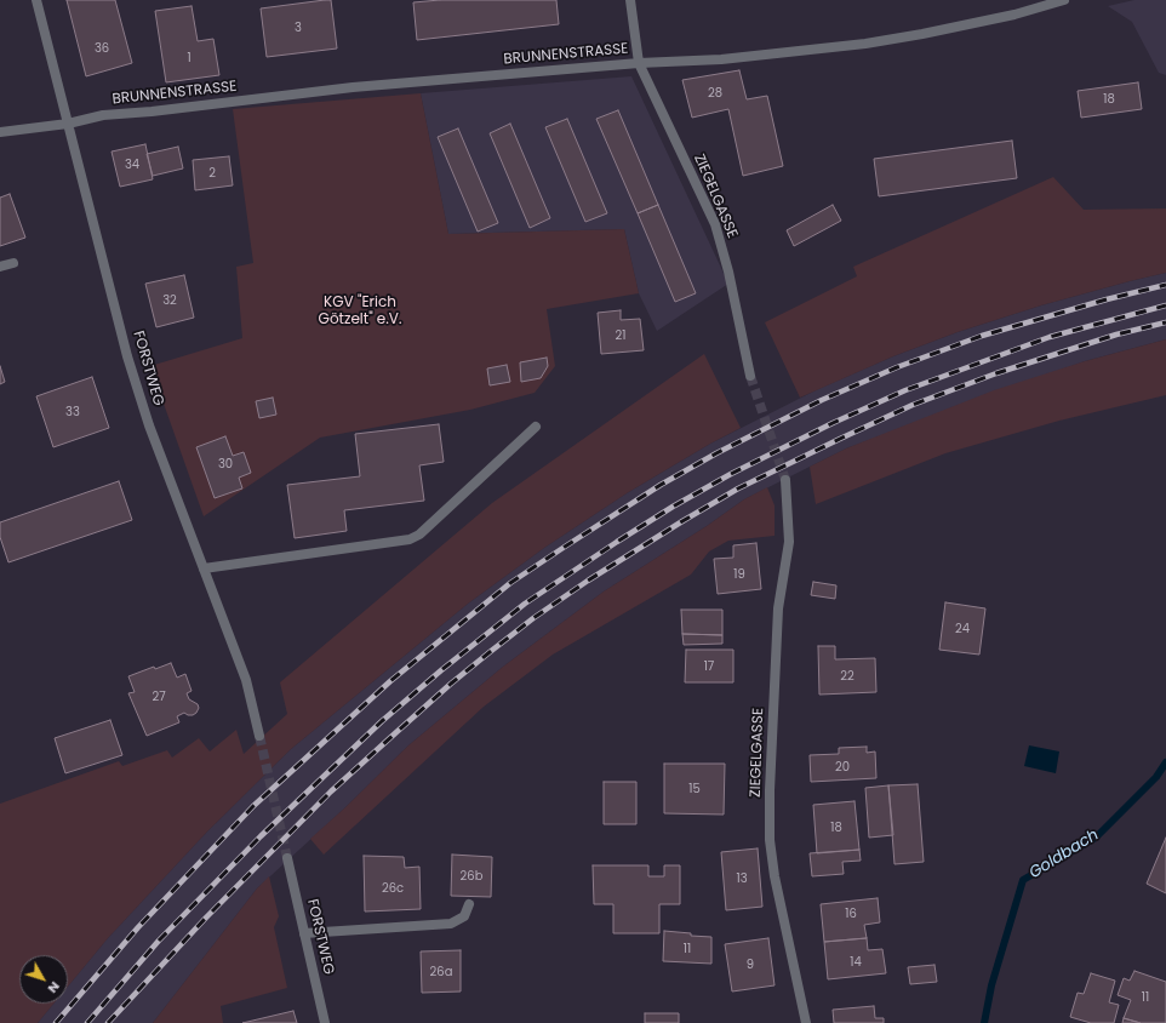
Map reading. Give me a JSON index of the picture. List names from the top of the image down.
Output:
{
  "streets": {
    "street": ["BRUNNENSTRASSE", "ZIEGELGASSE", "FORSTWEG"]
  },
  "crossings": [
    ["BRUNNENSTRASSE", "ZIEGELGASSE"],
    ["BRUNNENSTRASSE", "FORSTWEG"]
  ],
  "water": ["Goldbach"],
  "parks": ["KGV \"Erich Götzelt\" e.V."],
  "house_numbers": [
    "3",
    "36",
    "1",
    "28",
    "18",
    "34",
    "2",
    "32",
    "21",
    "33",
    "30",
    "19",
    "24",
    "17",
    "22",
    "27",
    "20",
    "15",
    "18",
    "26b",
    "13",
    "26c",
    "16",
    "11",
    "14",
    "9",
    "26a",
    "11"
  ],
  "north": "bottom right"
}
